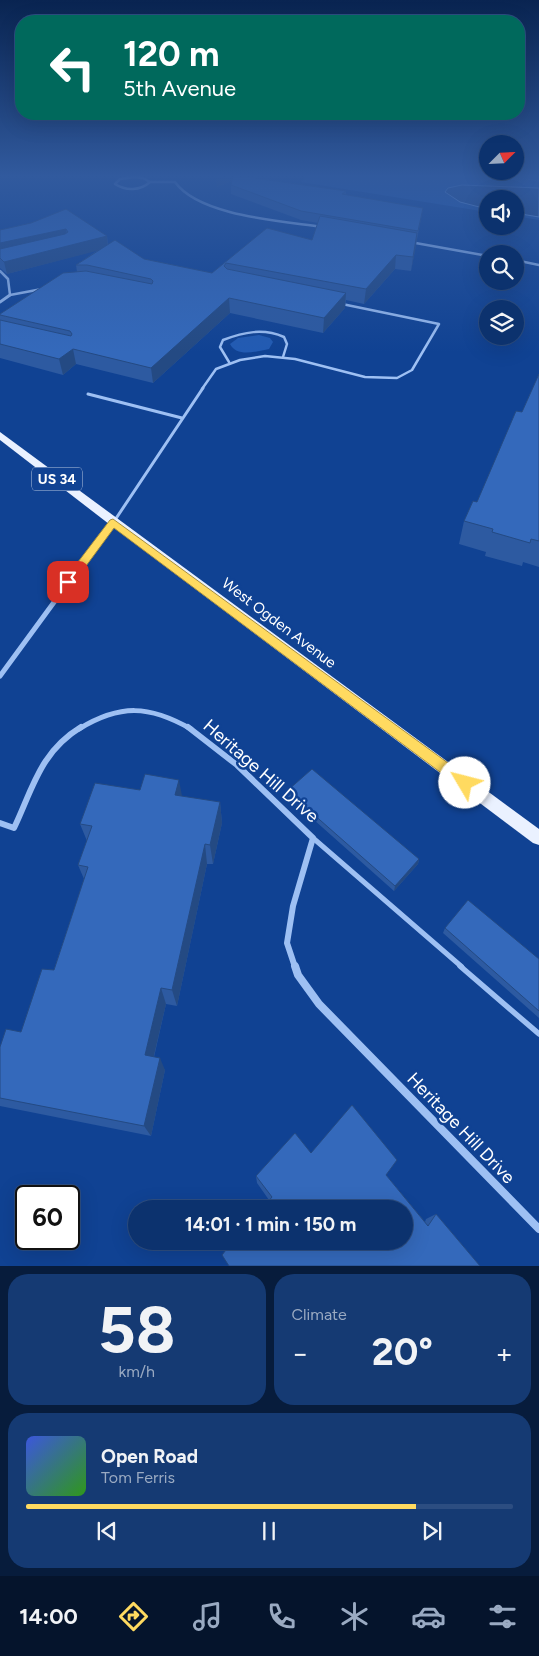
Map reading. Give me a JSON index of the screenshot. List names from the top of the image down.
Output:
{
  "streets": {
    "main road": ["US 34", "West Ogden Avenue"],
    "street": ["Heritage Hill Drive"]
  },
  "north": "top right",
  "page": {
    "turn": ["120 m", "5th Avenue"],
    "limit": "60",
    "trip": "14:01 · 1 min · 150 m",
    "tile": [
      ["58", "km/h"],
      "Climate"
    ],
    "heat": ["−", "20°", "+"],
    "song": ["Open Road", "Tom Ferris"],
    "tabs": "14:00"
  }
}
